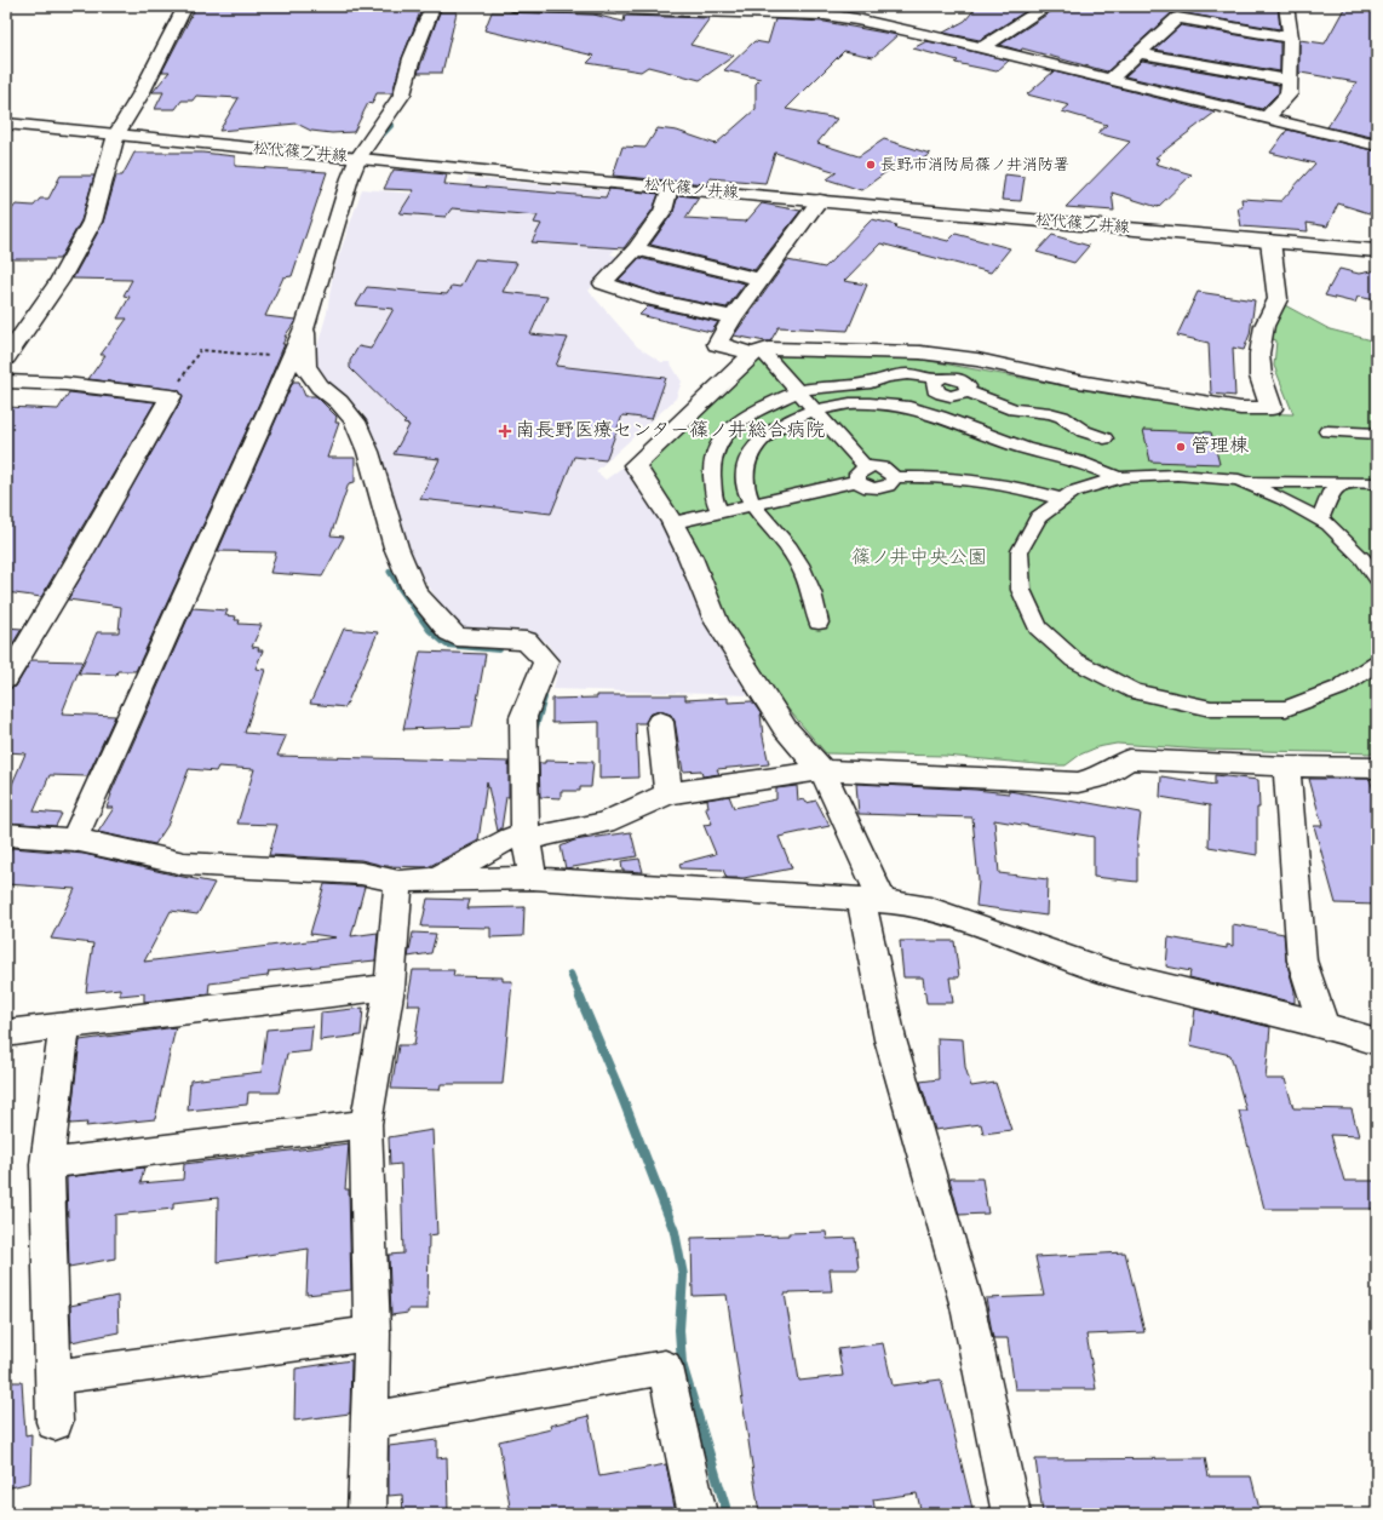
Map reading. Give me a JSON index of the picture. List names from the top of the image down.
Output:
{
  "streets": {
    "street": ["松代篠ノ井線"]
  },
  "parks": ["篠ノ井中央公園"],
  "places": {
    "other": ["長野市消防局篠ノ井消防署", "管理棟"],
    "health": ["南長野医療センター篠ノ井総合病院"]
  }
}
